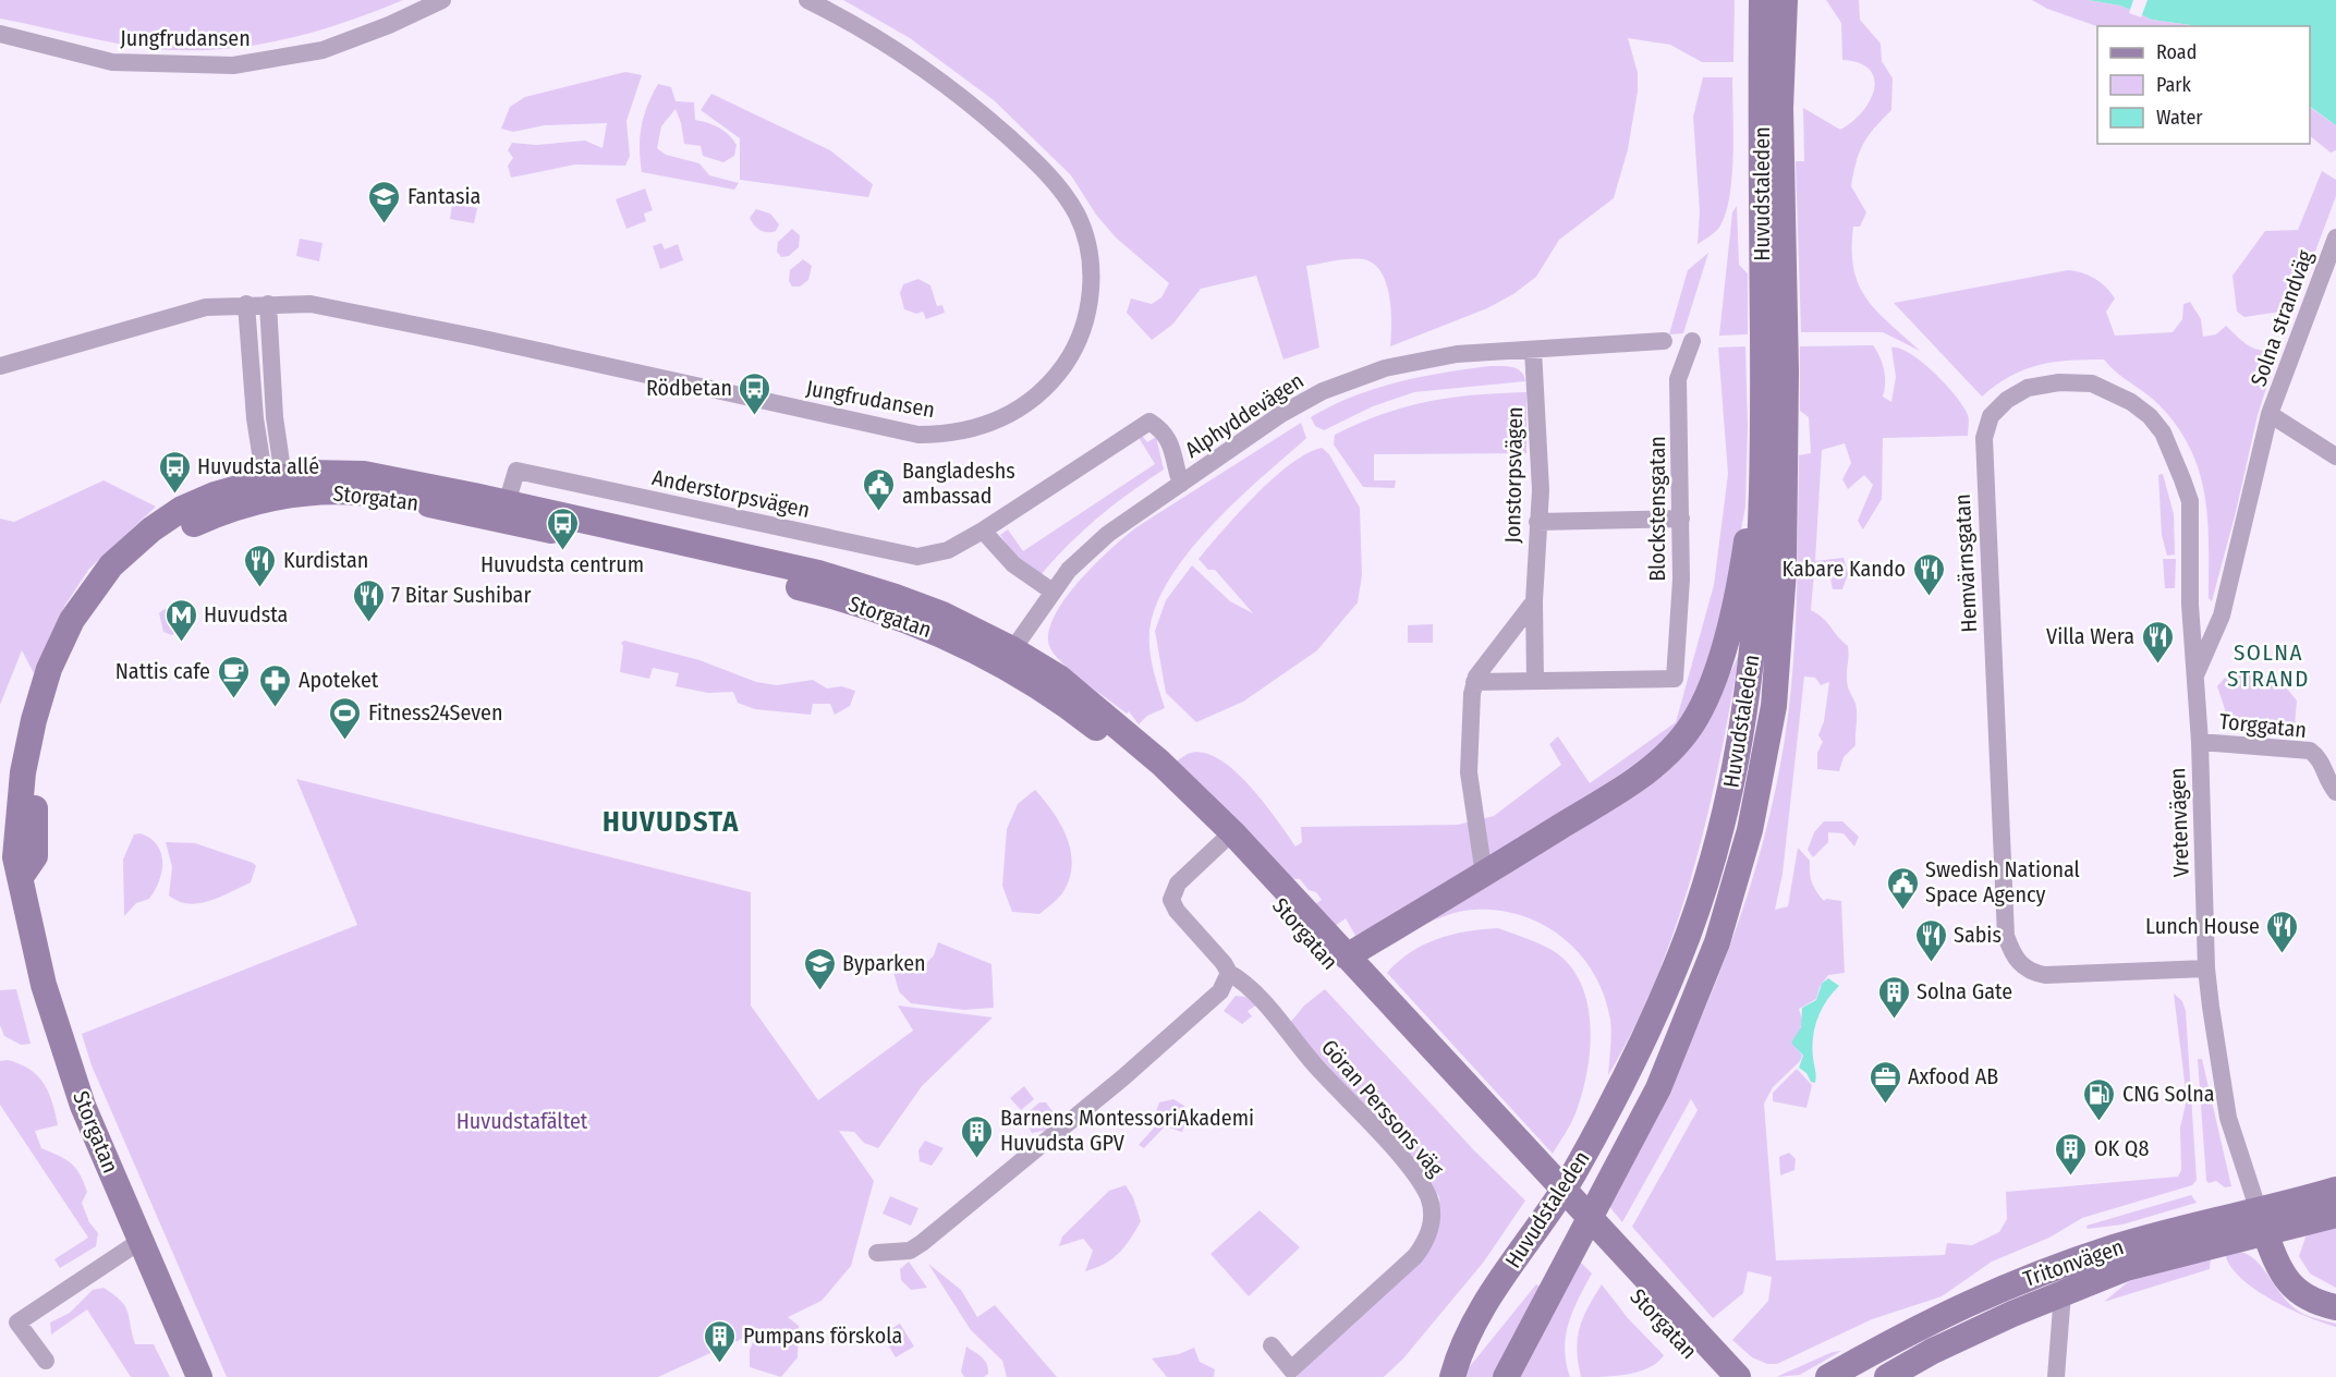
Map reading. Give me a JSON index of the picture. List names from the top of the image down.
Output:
{
  "streets": {
    "street": [
      "Jungfrudansen",
      "Huvudstaleden",
      "Solna strandväg",
      "Alphyddevägen",
      "Jonstorpsvägen",
      "Anderstorpsvägen",
      "Storgatan",
      "Blockstensgatan",
      "Hemvärnsgatan",
      "Torggatan",
      "Vretenvägen",
      "Göran Perssons väg",
      "Tritonvägen"
    ]
  },
  "crossings": [
    ["Solna strandväg", "Vretenvägen"],
    ["Alphyddevägen", "Jonstorpsvägen"],
    ["Alphyddevägen", "Anderstorpsvägen"],
    ["Alphyddevägen", "Storgatan"],
    ["Jonstorpsvägen", "Blockstensgatan"],
    ["Anderstorpsvägen", "Storgatan"],
    ["Storgatan", "Göran Perssons väg"],
    ["Hemvärnsgatan", "Vretenvägen"],
    ["Torggatan", "Vretenvägen"],
    ["Vretenvägen", "Tritonvägen"]
  ],
  "districts": ["SOLNA STRAND", "HUVUDSTA"],
  "parks": ["Huvudstafältet"],
  "places": {
    "school or university": ["Fantasia", "Byparken"],
    "bus stop": ["Rödbetan", "Huvudsta allé", "Huvudsta centrum"],
    "public building": ["Bangladeshs ambassad", "Swedish National Space Agency"],
    "restaurant": [
      "Kurdistan",
      "Kabare Kando",
      "7 Bitar Sushibar",
      "Villa Wera",
      "Lunch House",
      "Sabis"
    ],
    "metro station": ["Huvudsta"],
    "cafe": ["Nattis cafe"],
    "pharmacy": ["Apoteket"],
    "sports": ["Fitness24Seven"],
    "building": [
      "Solna Gate",
      "Barnens MontessoriAkademi Huvudsta GPV",
      "OK Q8",
      "Pumpans förskola"
    ],
    "office": ["Axfood AB"],
    "fuel station": ["CNG Solna"]
  },
  "legend": ["Road", "Park", "Water"]
}
